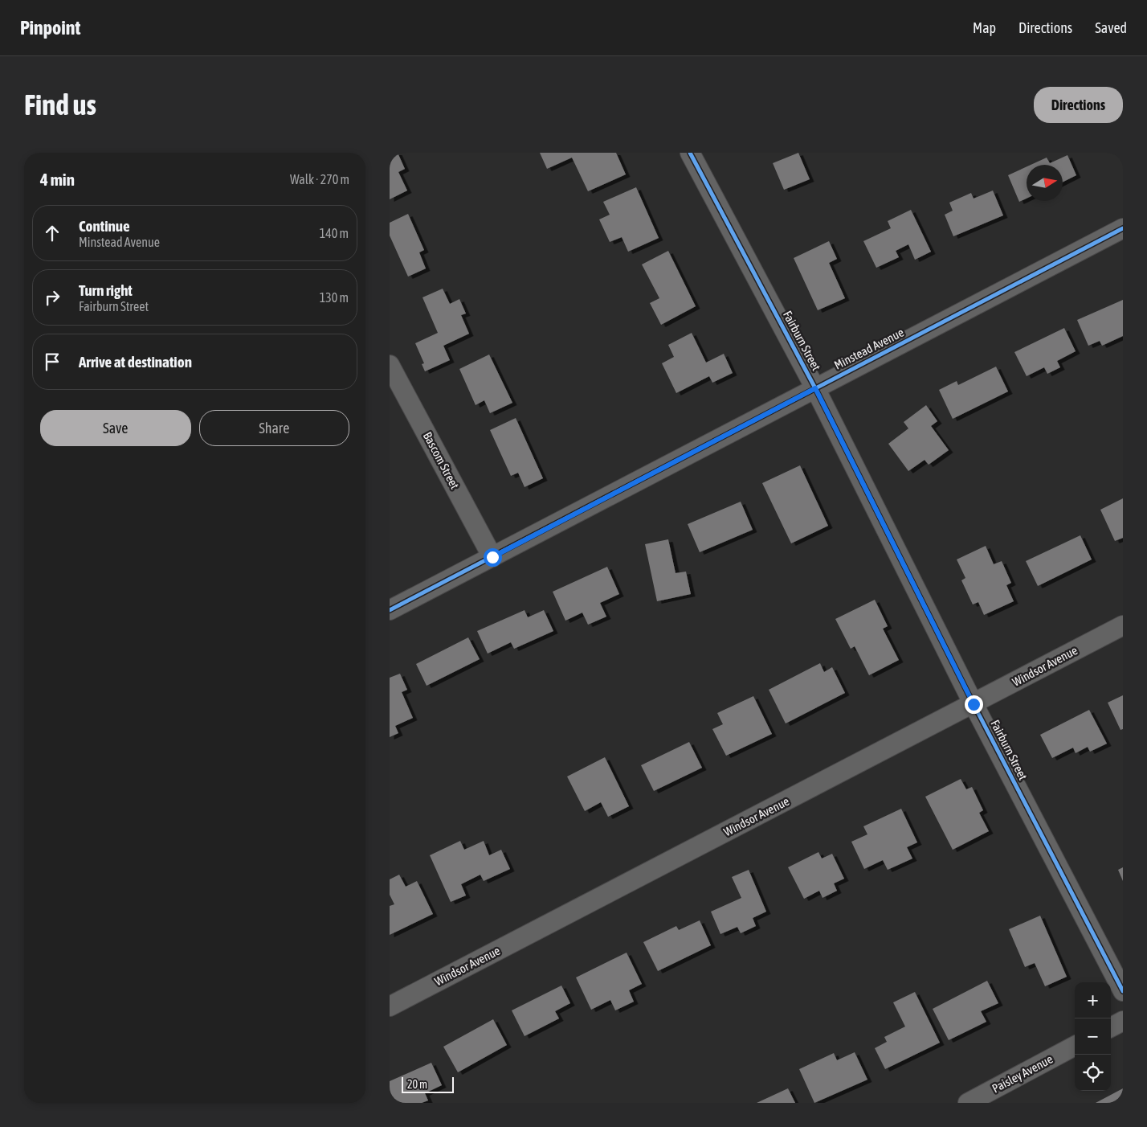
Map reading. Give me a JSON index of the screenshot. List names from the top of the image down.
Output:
{
  "streets": {
    "street": [
      "Fairburn Street",
      "Minstead Avenue",
      "Bascom Street",
      "Windsor Avenue",
      "Paisley Avenue"
    ]
  },
  "crossings": [
    ["Fairburn Street", "Minstead Avenue"],
    ["Fairburn Street", "Windsor Avenue"],
    ["Minstead Avenue", "Bascom Street"]
  ],
  "scale_bar": "20 m",
  "north": "right",
  "page": {
    "header": "Pinpoint",
    "nav": ["Map", "Directions", "Saved"],
    "buttons": [
      "Directions",
      ["Save", "Share"]
    ],
    "title": "Find us",
    "heading": ["4 min", "Walk · 270 m"],
    "list": [
      ["Continue", "Minstead Avenue", "140 m"],
      ["Turn right", "Fairburn Street", "130 m"],
      "Arrive at destination"
    ],
    "map_buttons": ["+", "−"],
    "scale": "20 m"
  }
}
